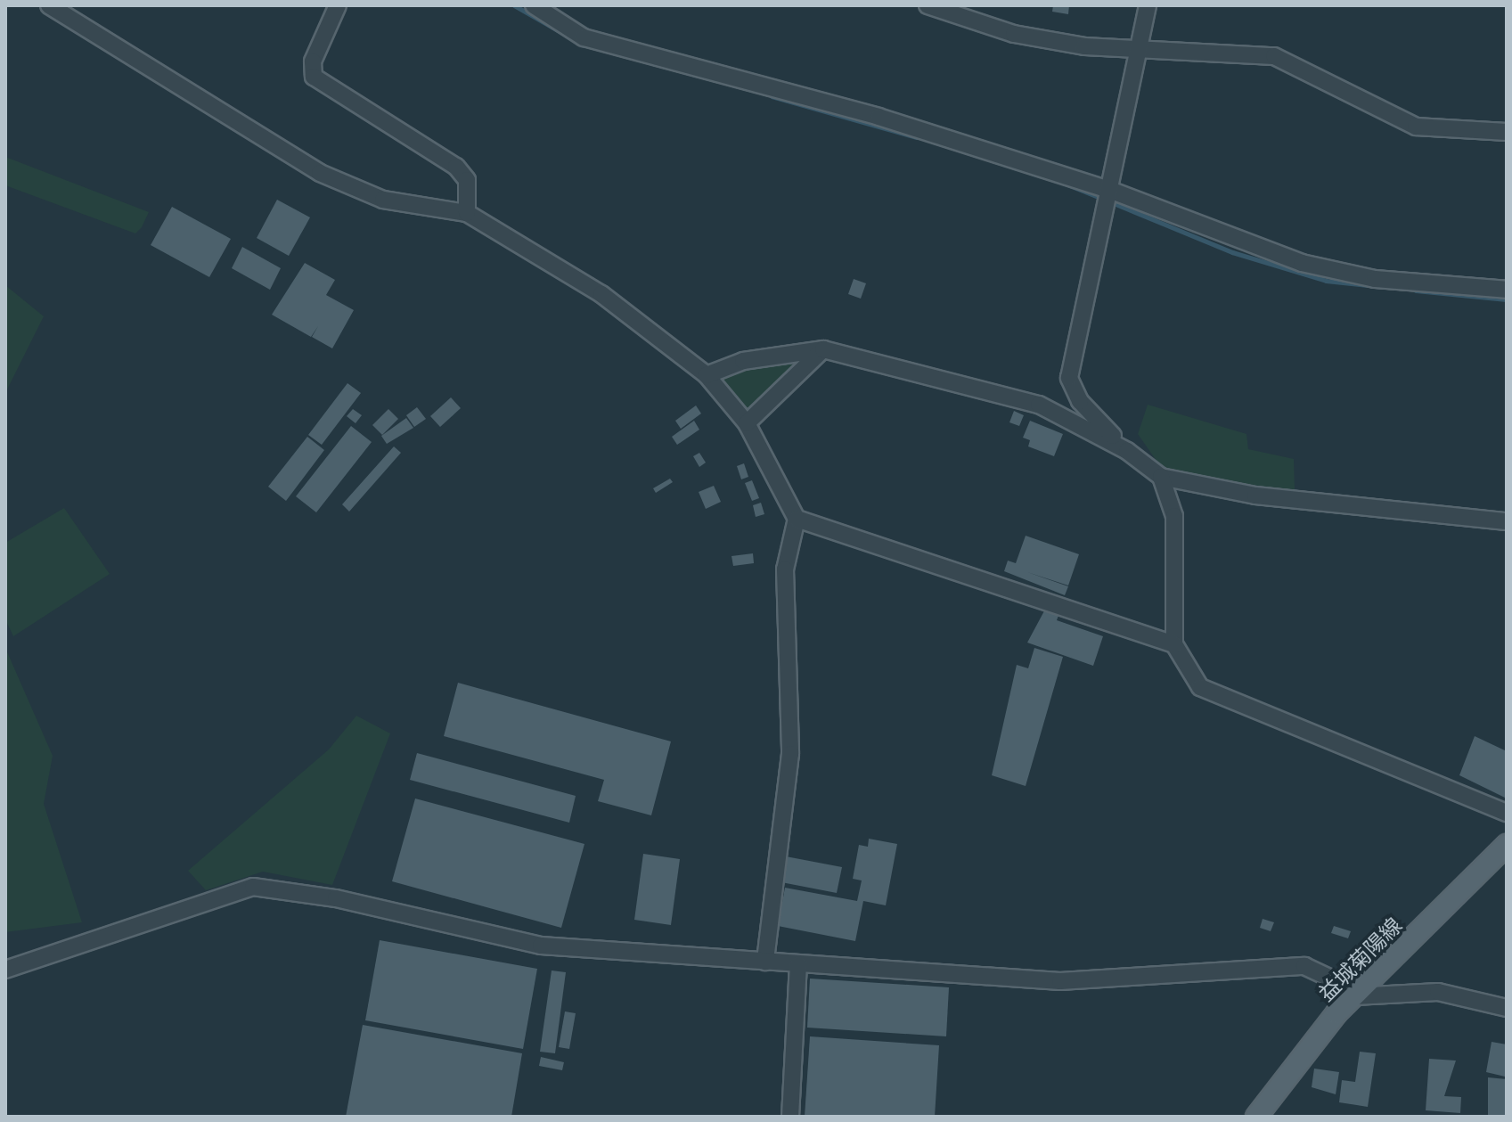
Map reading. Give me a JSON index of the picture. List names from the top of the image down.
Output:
{
  "streets": {
    "main road": ["益城菊陽線"]
  }
}
